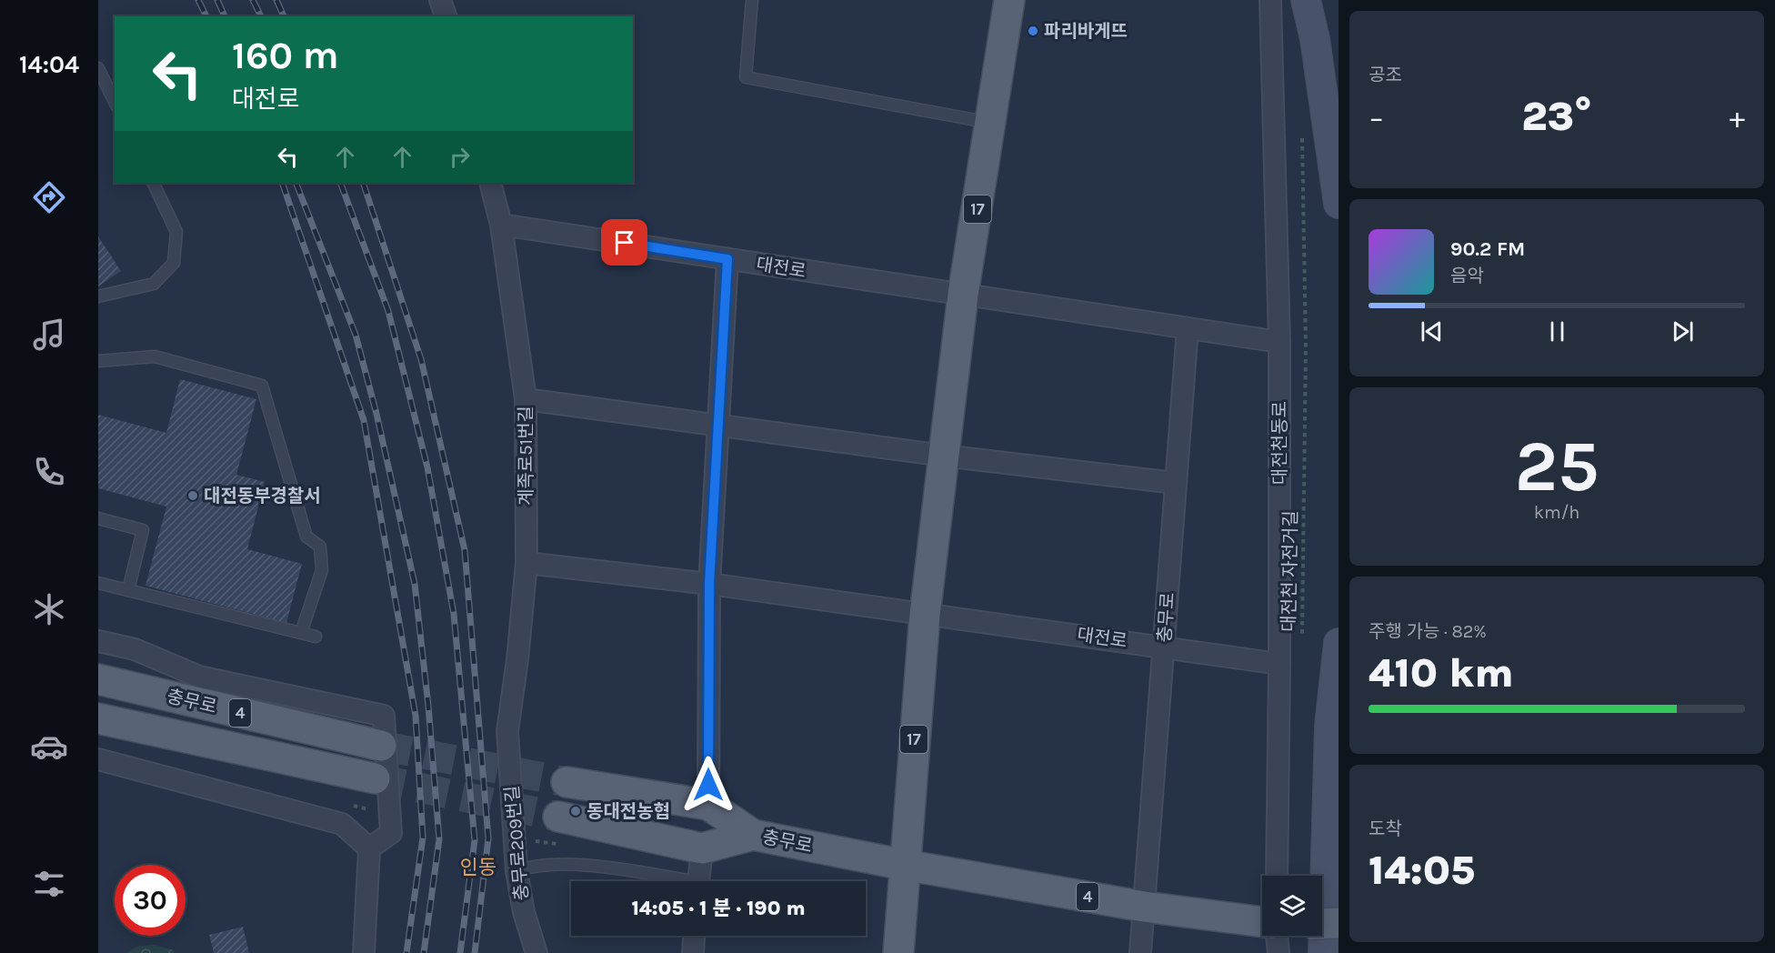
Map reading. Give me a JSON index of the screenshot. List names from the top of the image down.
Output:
{
  "streets": {
    "main road": ["17", "충무로", "4"],
    "street": [
      "대전로",
      "대전천동로",
      "계족로51번길",
      "충무로209번길"
    ],
    "path": ["대전천 자전거길"]
  },
  "crossings": [
    ["17", "대전로"],
    ["17", "충무로"],
    ["대전로", "대전천동로"],
    ["대전로", "계족로51번길"],
    ["대전로", "충무로"],
    ["계족로51번길", "충무로209번길"]
  ],
  "districts": ["인동"],
  "places": ["파리바게뜨", "대전동부경찰서", "동대전농협"],
  "page": {
    "tabs": "14:04",
    "tile": [
      "공조",
      ["25", "km/h"],
      ["주행 가능 · 82%", "410 km"],
      ["도착", "14:05"]
    ],
    "turn": ["160 m", "대전로"],
    "heat": ["−", "23°", "+"],
    "song": ["90.2 FM", "음악"],
    "limit": "30",
    "trip": "14:05 · 1 분 · 190 m"
  }
}
